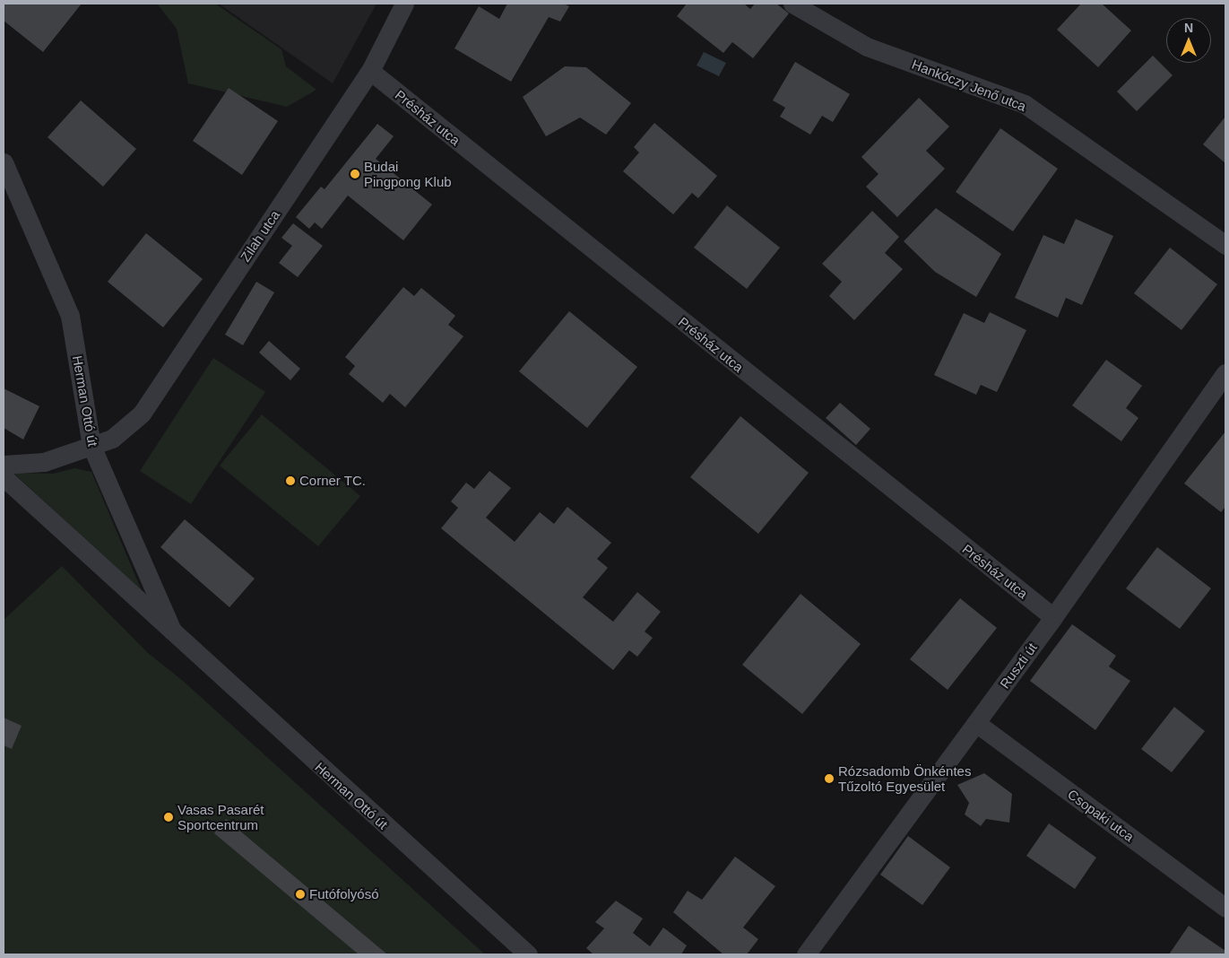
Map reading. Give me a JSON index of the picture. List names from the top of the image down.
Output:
{
  "streets": {
    "street": [
      "Hankóczy Jenő utca",
      "Présház utca",
      "Zilah utca",
      "Herman Ottó út",
      "Ruszti út",
      "Csopaki utca"
    ]
  },
  "crossings": [
    ["Présház utca", "Zilah utca"],
    ["Présház utca", "Ruszti út"],
    ["Zilah utca", "Herman Ottó út"],
    ["Ruszti út", "Csopaki utca"]
  ],
  "places": [
    "Budai Pingpong Klub",
    "Corner TC.",
    "Rózsadomb Önkéntes Tűzoltó Egyesület",
    "Vasas Pasarét Sportcentrum",
    "Futófolyósó"
  ],
  "north": "top"
}
